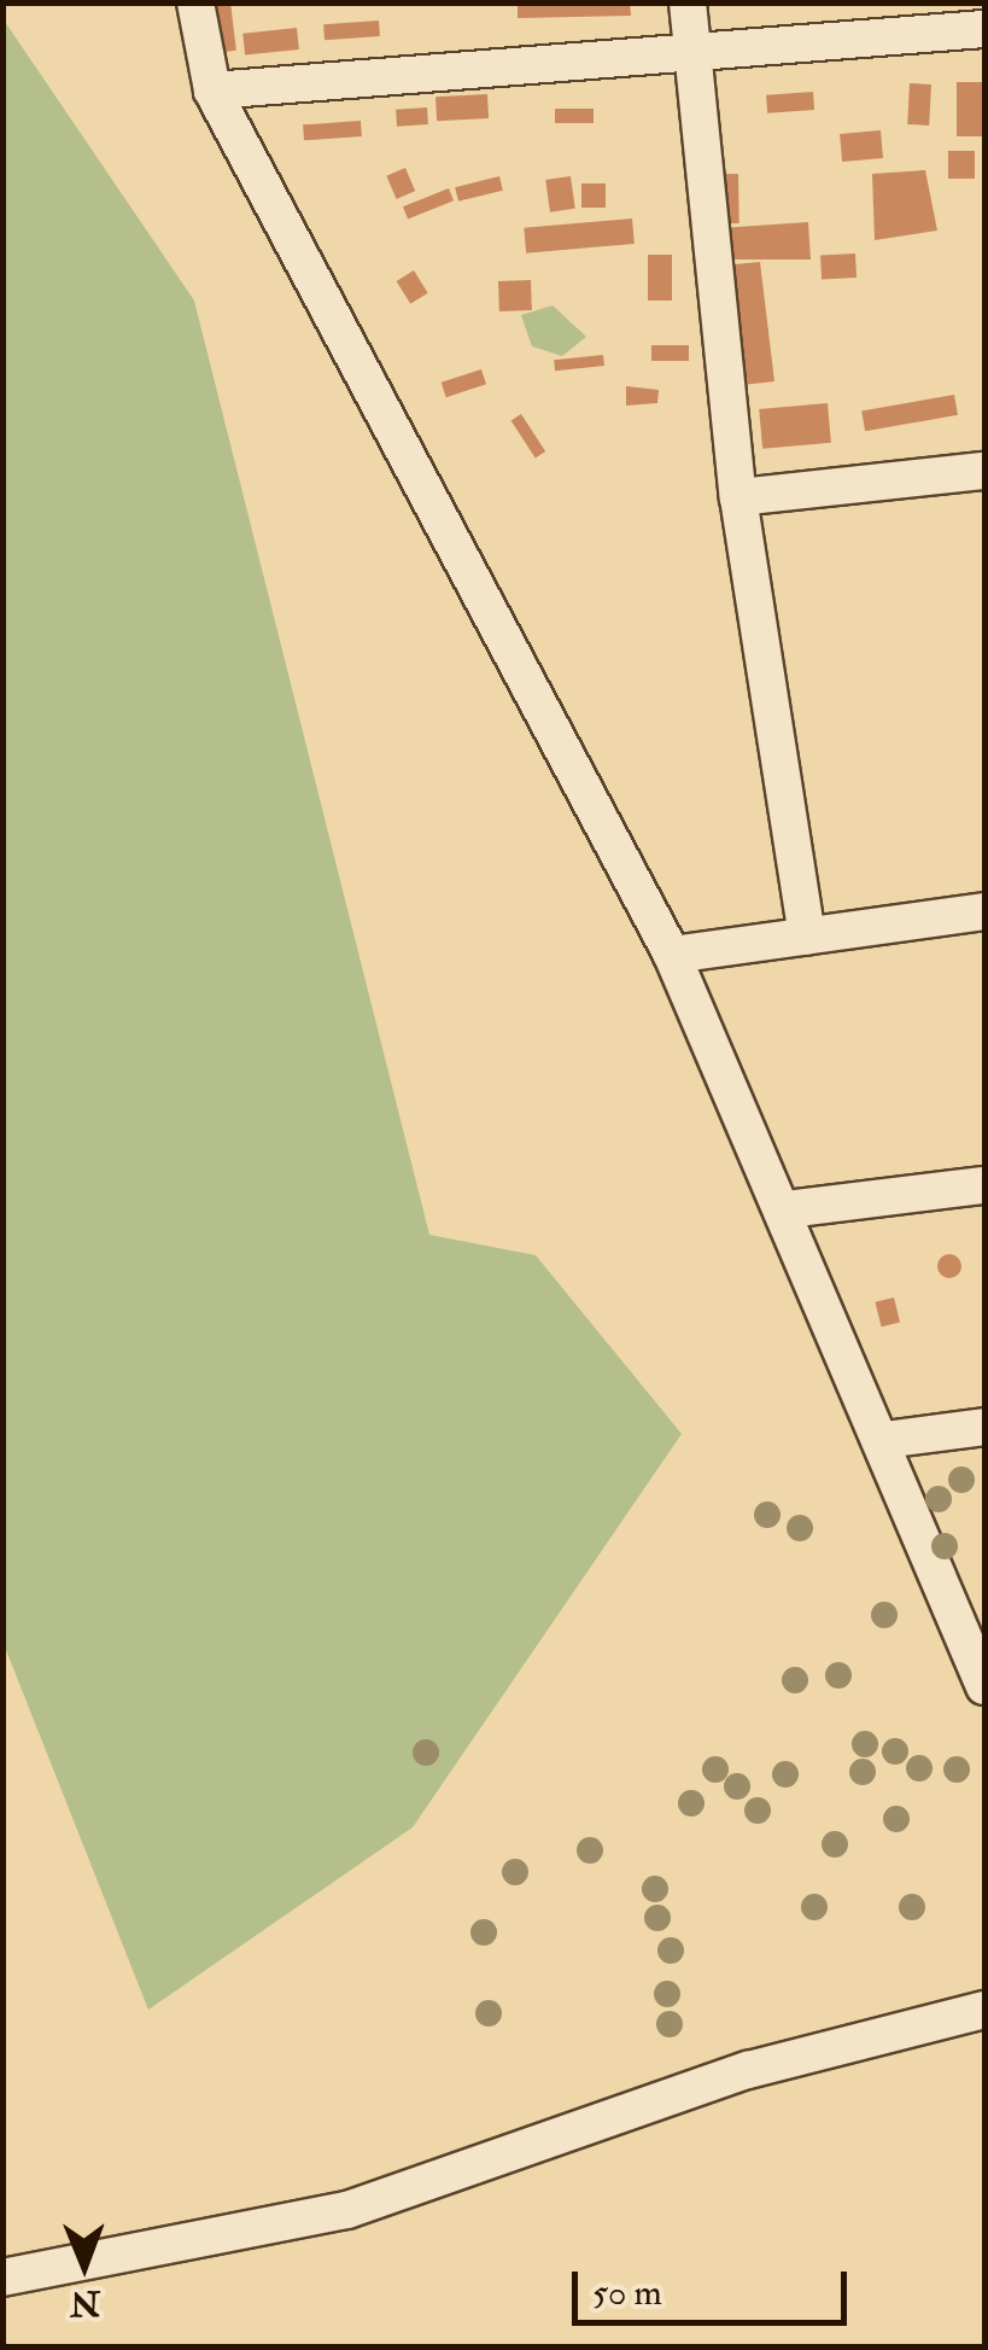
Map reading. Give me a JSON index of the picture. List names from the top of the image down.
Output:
{
  "scale_bar": "50 m",
  "north": "bottom"
}
